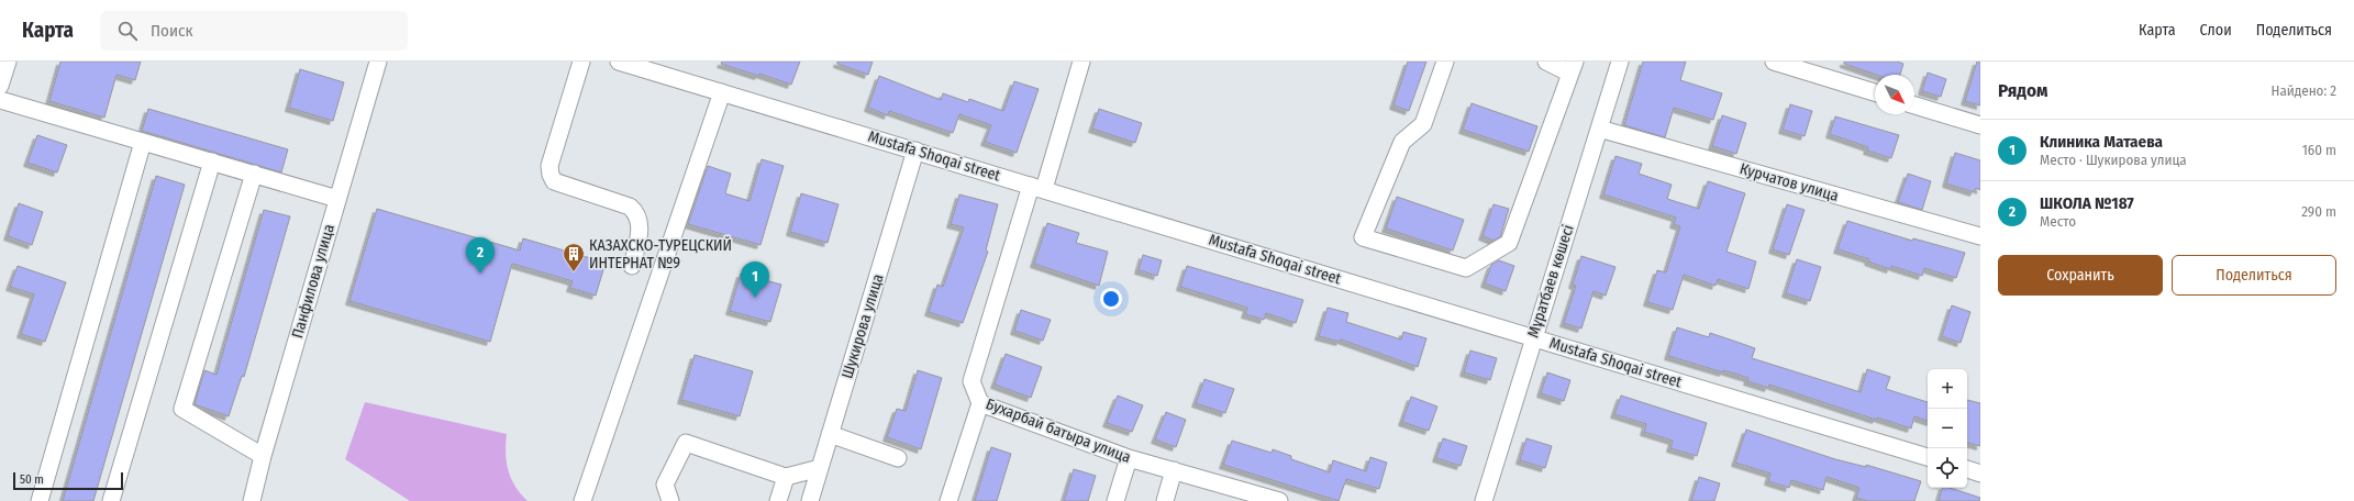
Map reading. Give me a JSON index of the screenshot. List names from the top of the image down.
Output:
{
  "streets": {
    "street": [
      "Mustafa Shoqai street",
      "Курчатов улица",
      "Панфилова улица",
      "Мұратбаев көшесі",
      "Шукирова улица",
      "Бухарбай батыра улица"
    ]
  },
  "crossings": [
    ["Mustafa Shoqai street", "Мұратбаев көшесі"],
    ["Mustafa Shoqai street", "Шукирова улица"],
    ["Mustafa Shoqai street", "Бухарбай батыра улица"],
    ["Курчатов улица", "Мұратбаев көшесі"]
  ],
  "places": {
    "building": ["КАЗАХСКО-ТУРЕЦСКИЙ ИНТЕРНАТ №9"]
  },
  "scale_bar": "50 m",
  "north": "bottom right",
  "page": {
    "header": "Карта",
    "search": "Поиск",
    "nav": ["Карта", "Слои", "Поделиться"],
    "heading": ["Рядом", "Найдено: 2"],
    "list": [
      {
        "mark": "1",
        "name": "Клиника Матаева",
        "note": "Место · Шукирова улица",
        "value": "160 m"
      },
      {
        "mark": "2",
        "name": "ШКОЛА №187",
        "note": "Место",
        "value": "290 m"
      }
    ],
    "pins": ["2", "1"],
    "buttons": ["Сохранить", "Поделиться"],
    "map_buttons": ["+", "−"],
    "scale": "50 m"
  }
}
